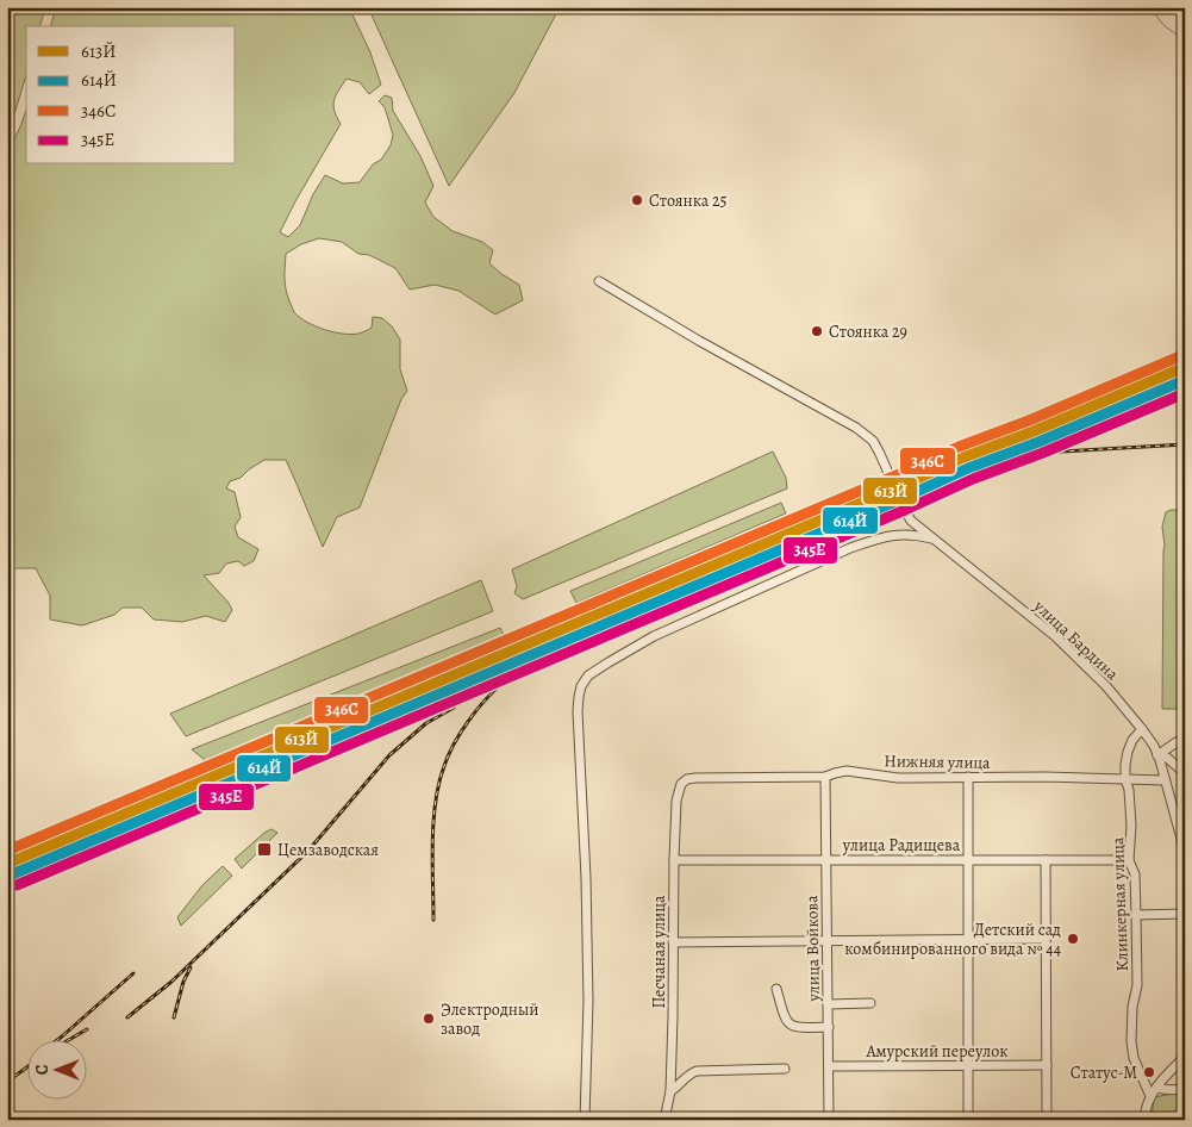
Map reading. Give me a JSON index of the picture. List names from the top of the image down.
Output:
{
  "streets": {
    "street": [
      "улица Бардина",
      "Нижняя улица",
      "улица Радищева",
      "Клинкерная улица",
      "улица Войкова",
      "Песчаная улица",
      "Амурский переулок"
    ]
  },
  "crossings": [
    ["улица Бардина", "Клинкерная улица"],
    ["Нижняя улица", "Клинкерная улица"],
    ["Нижняя улица", "улица Войкова"],
    ["Нижняя улица", "Песчаная улица"],
    ["улица Радищева", "Клинкерная улица"],
    ["улица Радищева", "улица Войкова"],
    ["улица Радищева", "Песчаная улица"],
    ["улица Войкова", "Амурский переулок"]
  ],
  "places": {
    "other": [
      "Стоянка 25",
      "Стоянка 29",
      "Детский сад комбинированного вида № 44",
      "Электродный завод",
      "Статус-М"
    ],
    "transit": ["Цемзаводская"]
  },
  "lines": [
    "transit line 346С",
    "transit line 613Й",
    "transit line 614Й",
    "transit line 345Е"
  ],
  "legend": [
    "613Й",
    "614Й",
    "346С",
    "345Е"
  ],
  "north": "left"
}
